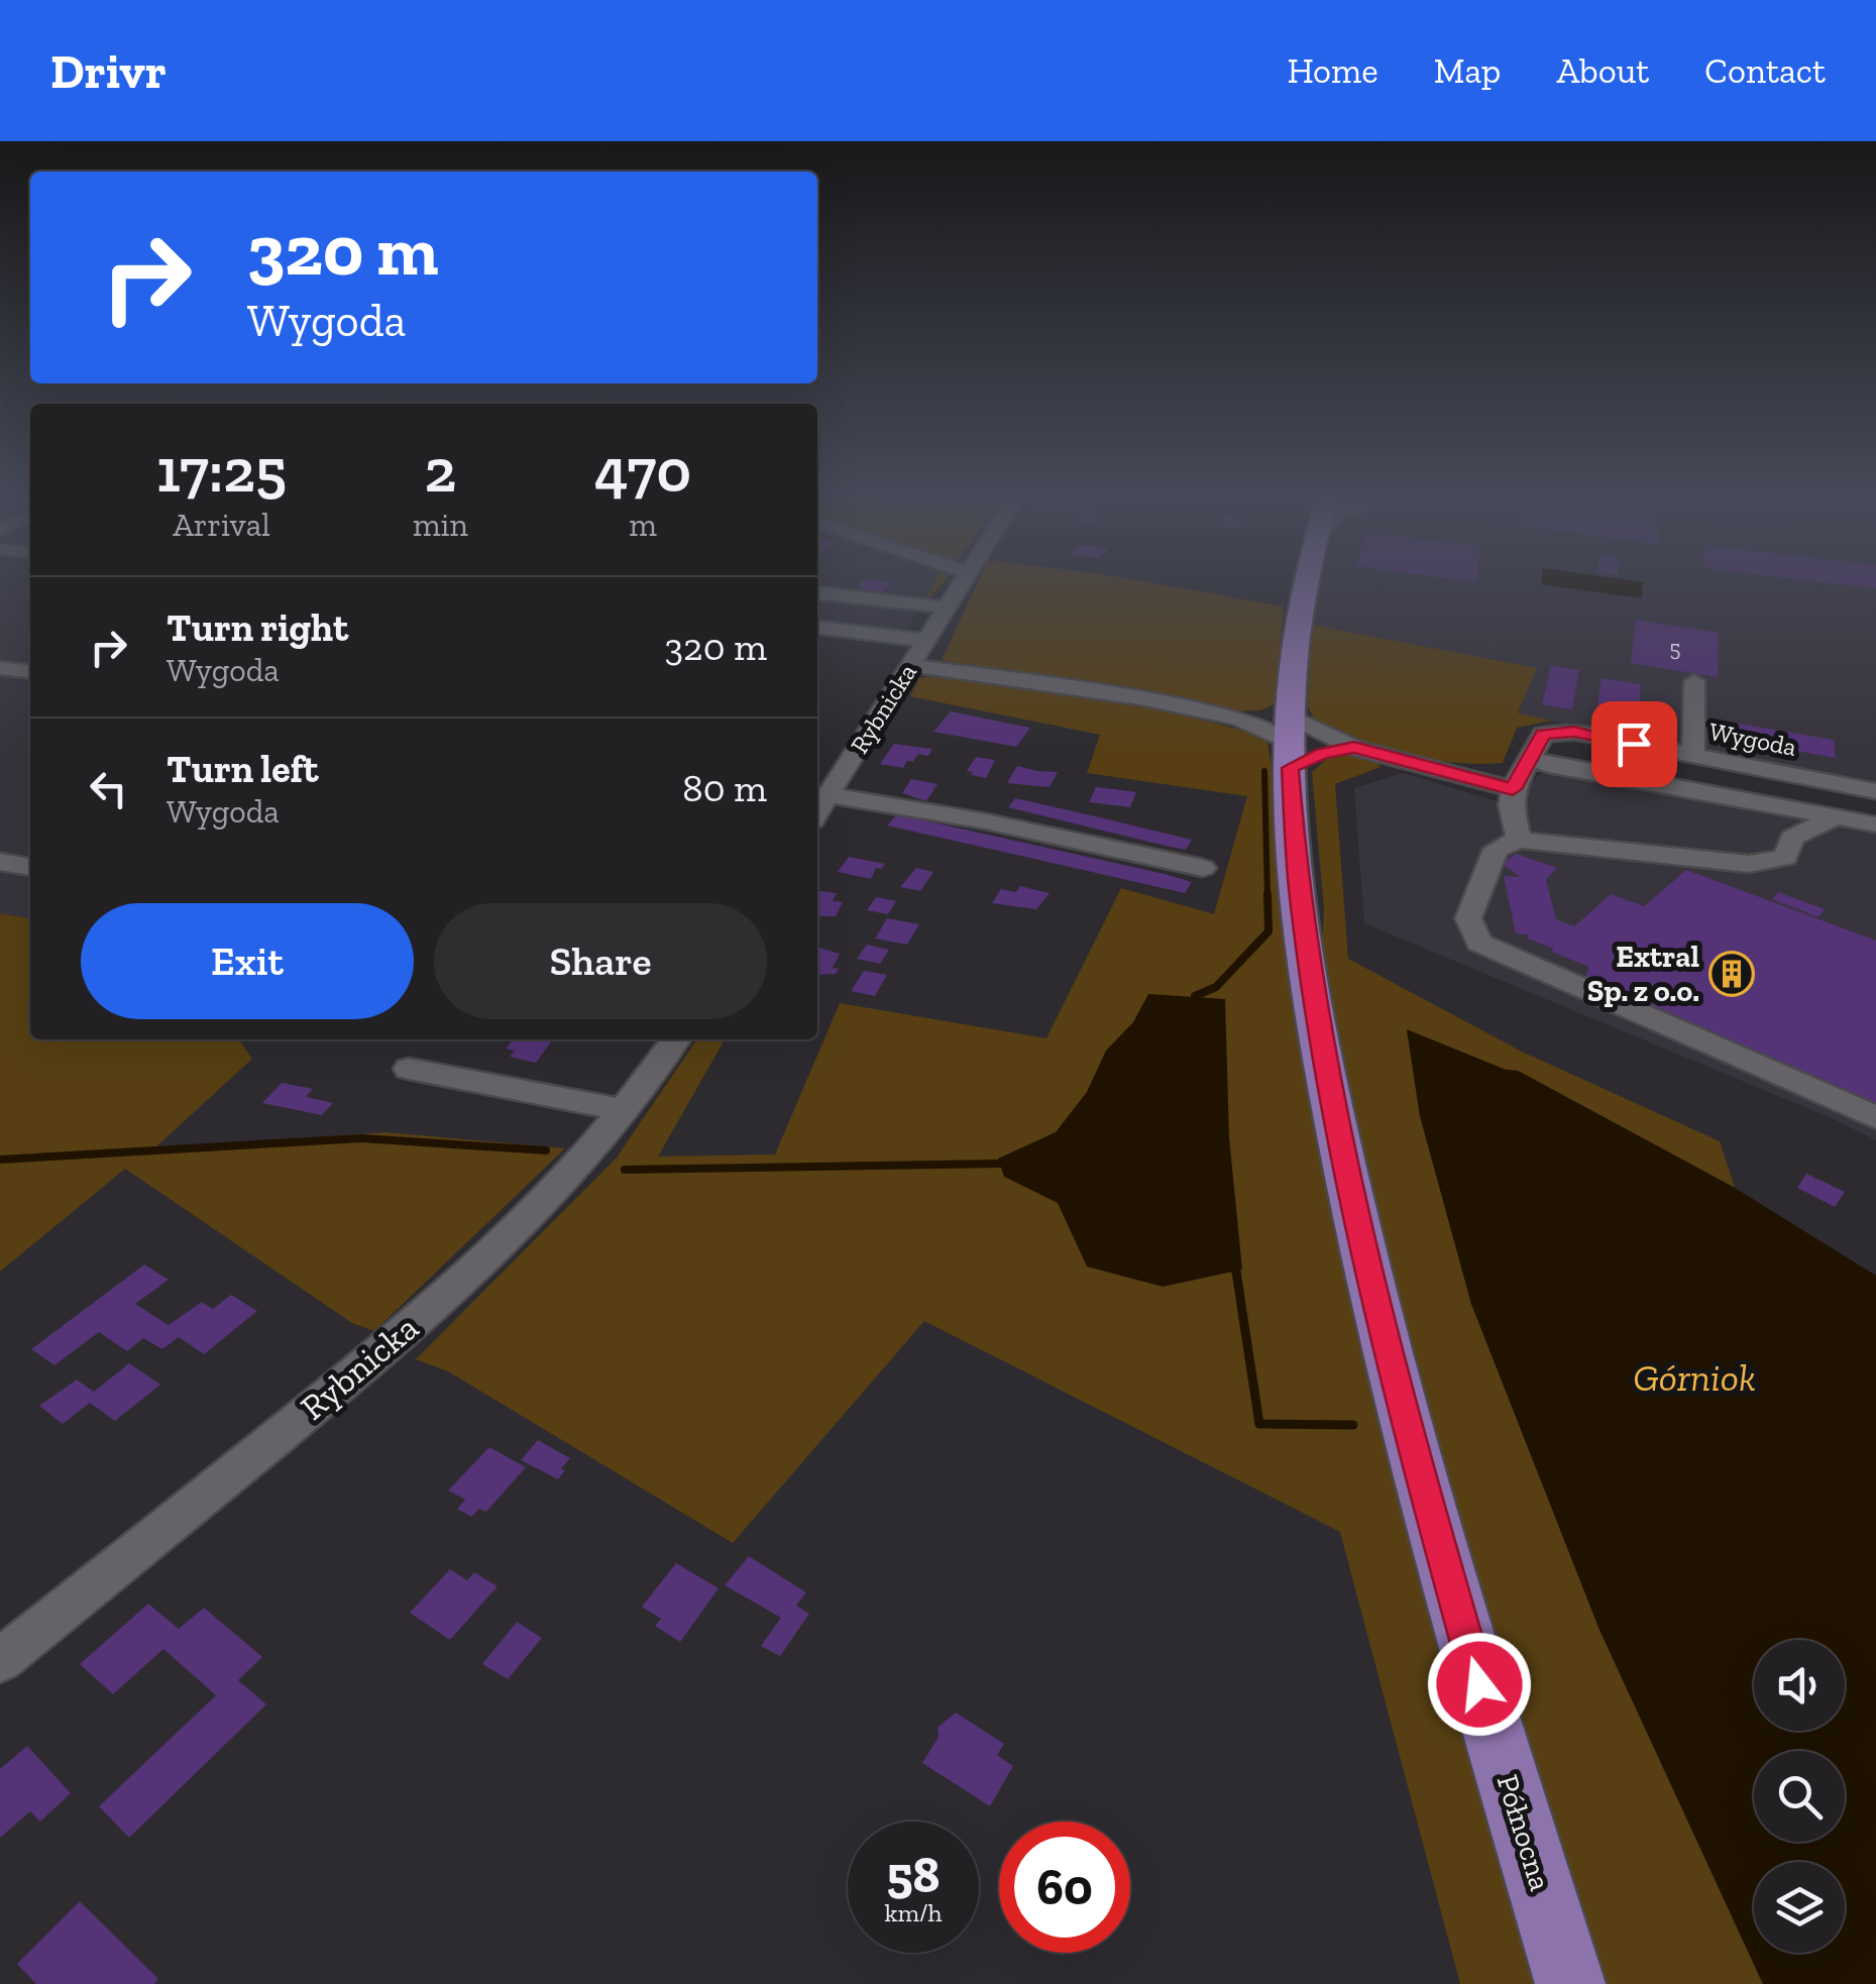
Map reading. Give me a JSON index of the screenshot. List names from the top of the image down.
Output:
{
  "streets": {
    "main road": ["Północna"],
    "street": ["Rybnicka", "Wygoda"]
  },
  "water": ["Górniok"],
  "places": {
    "building": ["Extral Sp. z o.o."]
  },
  "house_numbers": ["5"],
  "page": {
    "header": "Drivr",
    "nav": [
      "Home",
      "Map",
      "About",
      "Contact"
    ],
    "turn": ["320 m", "Wygoda"],
    "eta": [
      "17:25",
      "Arrival",
      "2",
      "min",
      "470",
      "m"
    ],
    "list": [
      {
        "name": "Turn right",
        "note": "Wygoda",
        "value": "320 m"
      },
      {
        "name": "Turn left",
        "note": "Wygoda",
        "value": "80 m"
      }
    ],
    "buttons": ["Exit", "Share"],
    "speed": "58 km/h",
    "limit": "60"
  }
}
